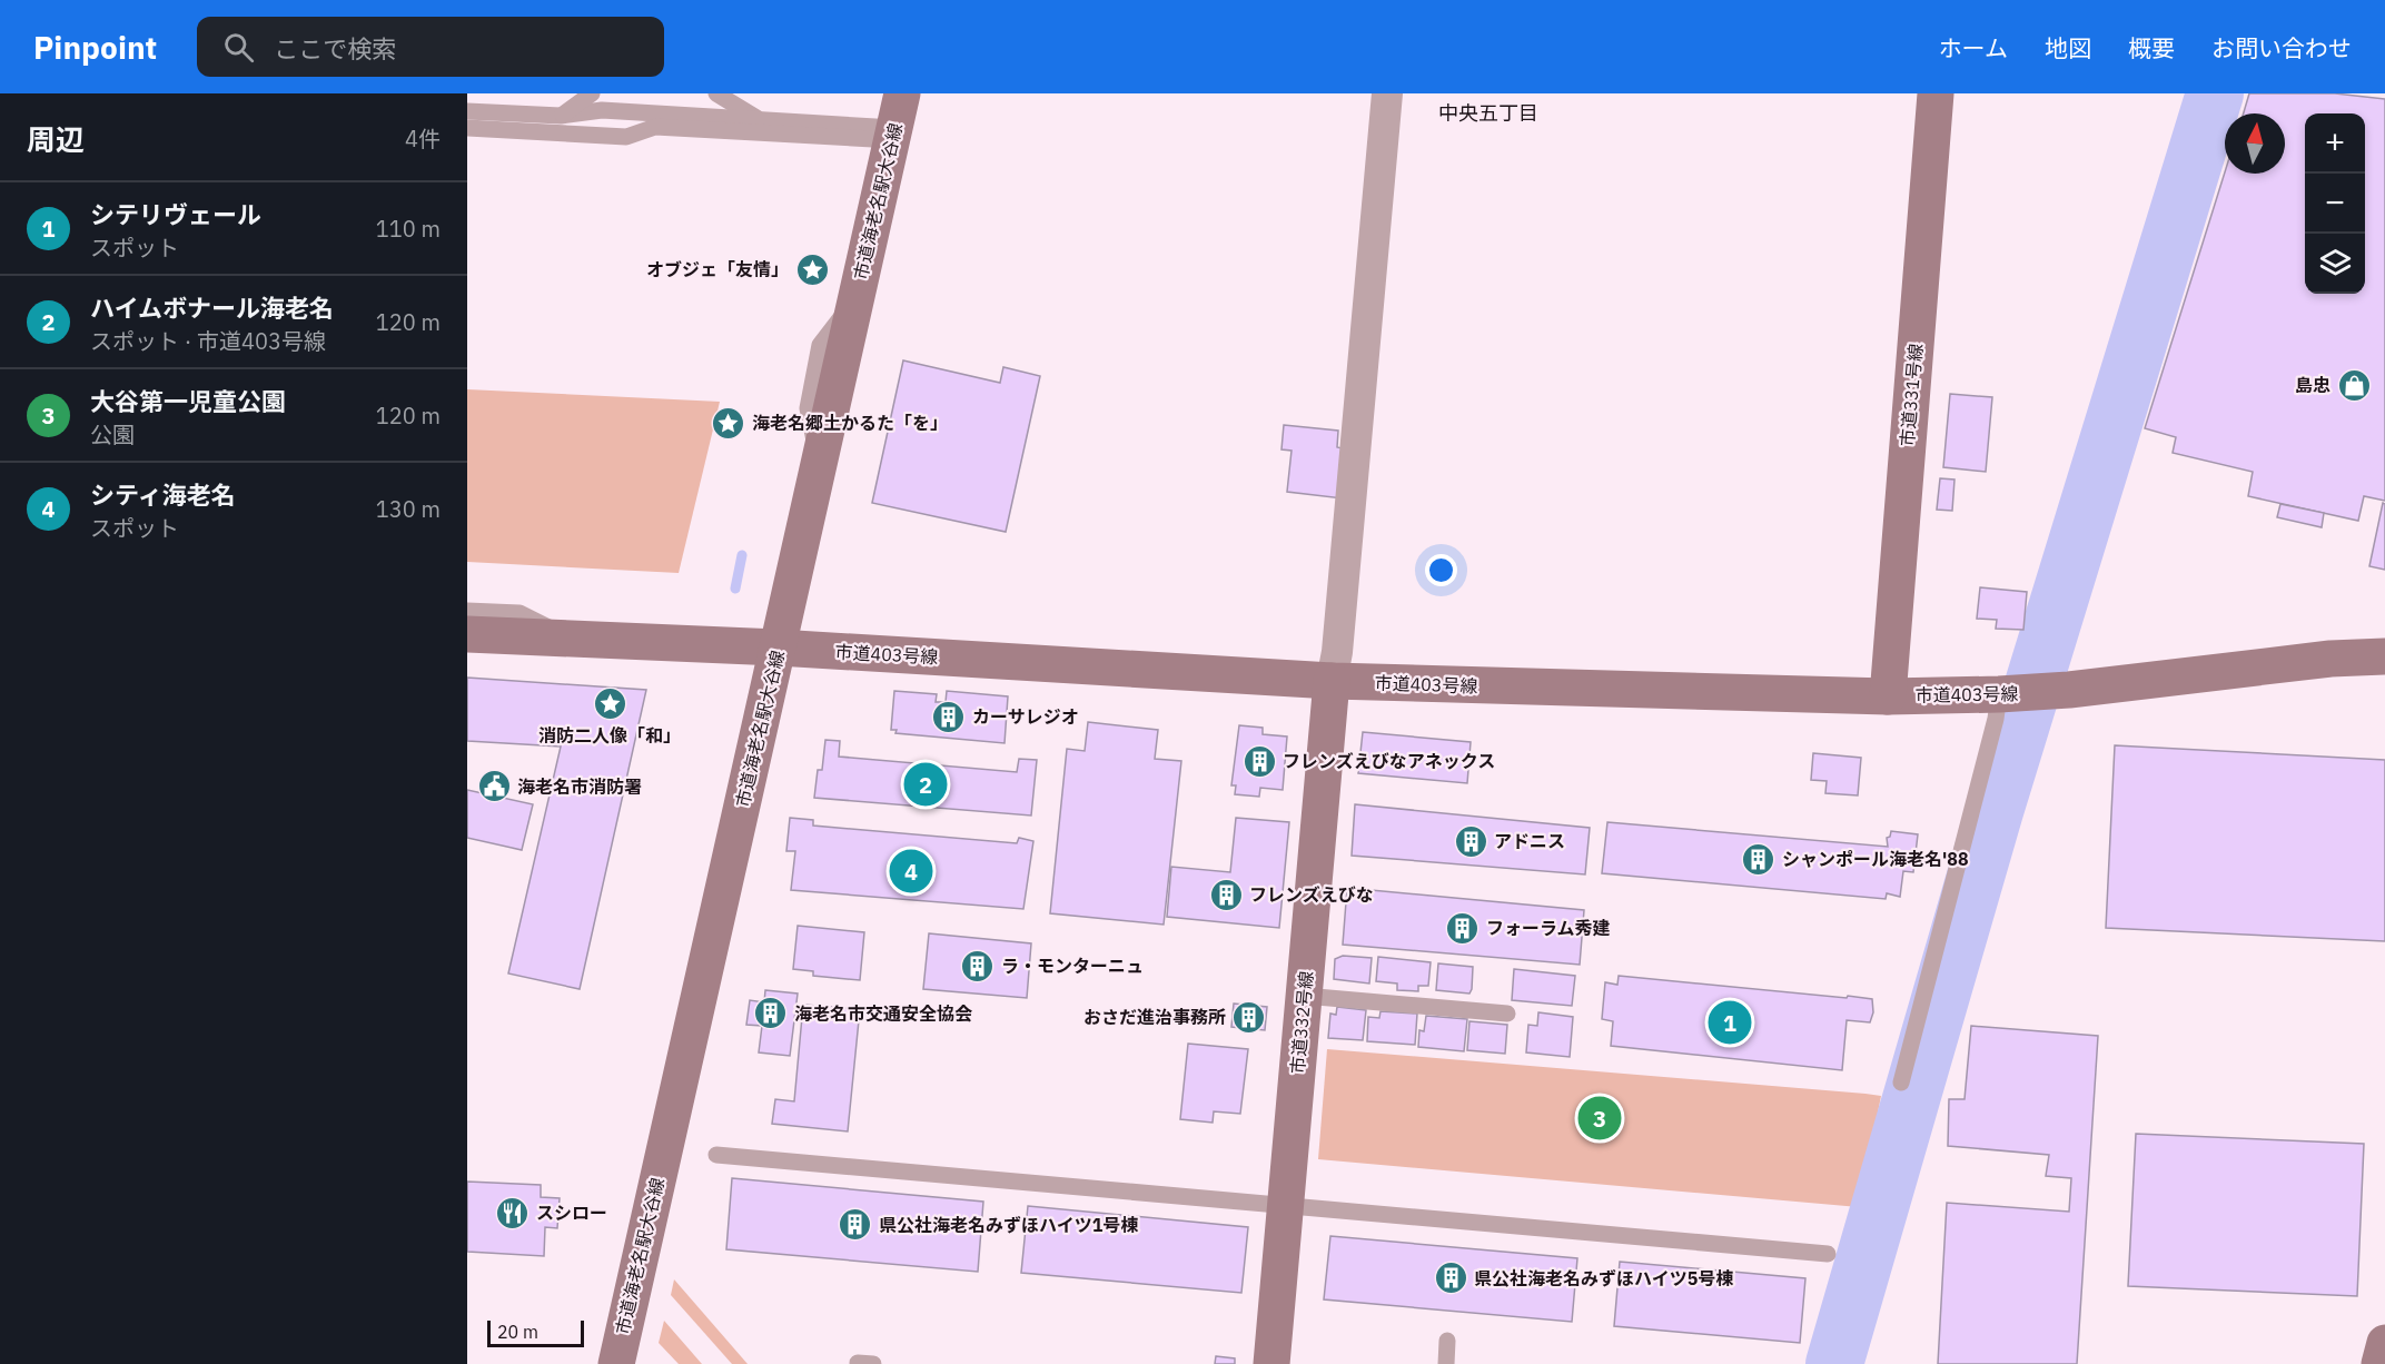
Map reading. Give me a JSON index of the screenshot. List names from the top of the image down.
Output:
{
  "streets": {
    "street": [
      "市道海老名駅大谷線",
      "市道331号線",
      "市道403号線",
      "市道332号線"
    ]
  },
  "crossings": [
    ["市道海老名駅大谷線", "市道403号線"],
    ["市道331号線", "市道403号線"],
    ["市道403号線", "市道332号線"]
  ],
  "districts": ["中央五丁目"],
  "places": {
    "place": ["オブジェ「友情」", "海老名郷土かるた「を」", "消防二人像「和」"],
    "shop": ["島忠"],
    "building": [
      "カーサレジオ",
      "フレンズえびなアネックス",
      "アドニス",
      "シャンポール海老名'88",
      "フレンズえびな",
      "フォーラム秀建",
      "ラ・モンターニュ",
      "海老名市交通安全協会",
      "おさだ進治事務所",
      "県公社海老名みずほハイツ1号棟",
      "県公社海老名みずほハイツ5号棟"
    ],
    "public building": ["海老名市消防署"],
    "restaurant": ["スシロー"]
  },
  "scale_bar": "20 m",
  "north": "top",
  "page": {
    "header": "Pinpoint",
    "search": "ここで検索",
    "nav": [
      "ホーム",
      "地図",
      "概要",
      "お問い合わせ"
    ],
    "heading": ["周辺", "4件"],
    "map_buttons": ["+", "−"],
    "list": [
      {
        "mark": "1",
        "name": "シテリヴェール",
        "note": "スポット",
        "value": "110 m"
      },
      {
        "mark": "2",
        "name": "ハイムボナール海老名",
        "note": "スポット · 市道403号線",
        "value": "120 m"
      },
      {
        "mark": "3",
        "name": "大谷第一児童公園",
        "note": "公園",
        "value": "120 m"
      },
      {
        "mark": "4",
        "name": "シティ海老名",
        "note": "スポット",
        "value": "130 m"
      }
    ],
    "pins": [
      "2",
      "4",
      "1",
      "3"
    ],
    "scale": "20 m"
  }
}
